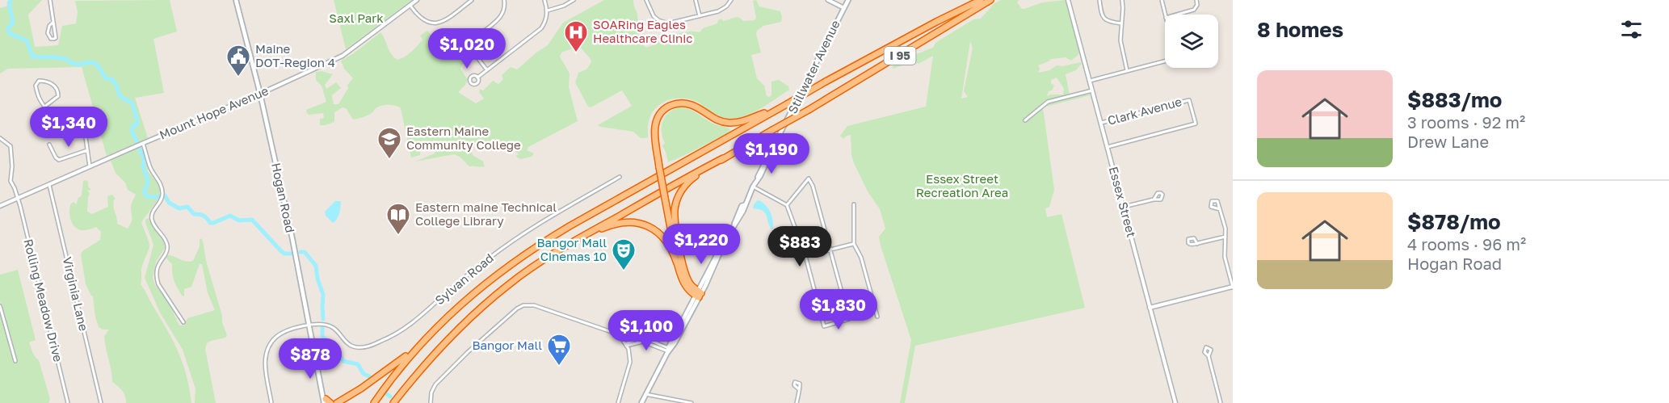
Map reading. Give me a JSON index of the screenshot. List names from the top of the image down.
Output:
{
  "streets": {
    "highway": ["I 95"],
    "main road": ["Stillwater Avenue", "Hogan Road"],
    "street": [
      "Clark Avenue",
      "Mount Hope Avenue",
      "Essex Street",
      "Sylvan Road",
      "Virginia Lane",
      "Rolling Meadow Drive"
    ]
  },
  "crossings": [
    ["Clark Avenue", "Essex Street"],
    ["Mount Hope Avenue", "Hogan Road"],
    ["Mount Hope Avenue", "Virginia Lane"],
    ["Mount Hope Avenue", "Rolling Meadow Drive"],
    ["Hogan Road", "Sylvan Road"]
  ],
  "parks": ["Saxl Park", "Essex Street Recreation Area"],
  "places": {
    "hospital": ["SOARing Eagles Healthcare Clinic"],
    "public building": ["Maine DOT-Region 4"],
    "school or university": ["Eastern Maine Community College"],
    "library": ["Eastern maine Technical College Library"],
    "theatre": ["Bangor Mall Cinemas 10"],
    "supermarket": ["Bangor Mall"]
  },
  "page": {
    "heading": "8 homes",
    "price": [
      "$1,020",
      "$1,340",
      "$1,190",
      "$1,220",
      "$883",
      "$1,830",
      "$1,100",
      "$878"
    ],
    "list": [
      {
        "name": "$883/mo",
        "note": "3 rooms · 92 m² · Drew Lane"
      },
      {
        "name": "$878/mo",
        "note": "4 rooms · 96 m² · Hogan Road"
      }
    ]
  }
}
